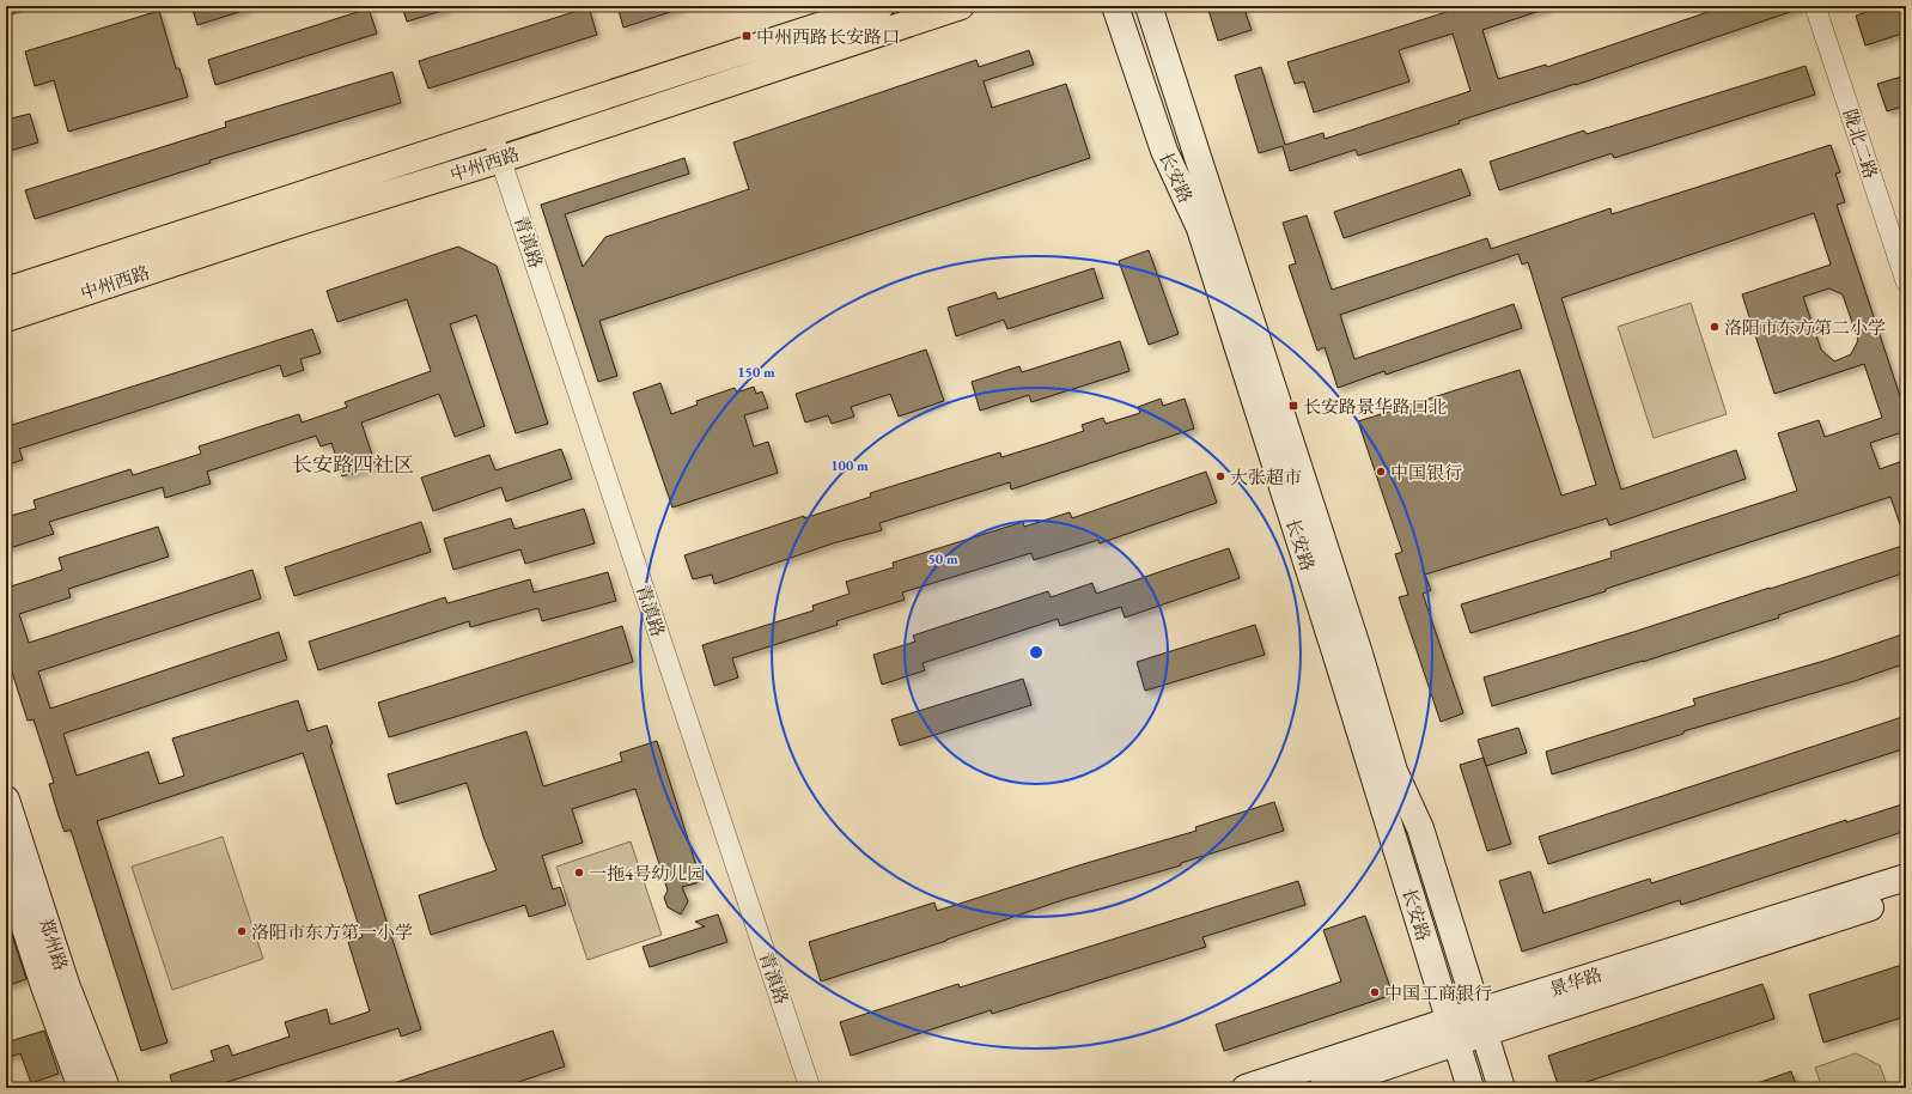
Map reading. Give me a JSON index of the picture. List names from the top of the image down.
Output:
{
  "streets": {
    "main road": [
      "中州西路",
      "长安路",
      "郑州路",
      "景华路"
    ],
    "street": ["陇北二路", "青滇路"]
  },
  "crossings": [
    ["中州西路", "青滇路"],
    ["长安路", "景华路"]
  ],
  "districts": ["长安路四社区"],
  "places": {
    "transit": ["中州西路长安路口", "长安路景华路口北"],
    "other": [
      "洛阳市东方第二小学",
      "中国银行",
      "大张超市",
      "一拖4号幼儿园",
      "洛阳市东方第一小学",
      "中国工商银行"
    ]
  },
  "rings": ["150 m", "100 m", "50 m"]
}
